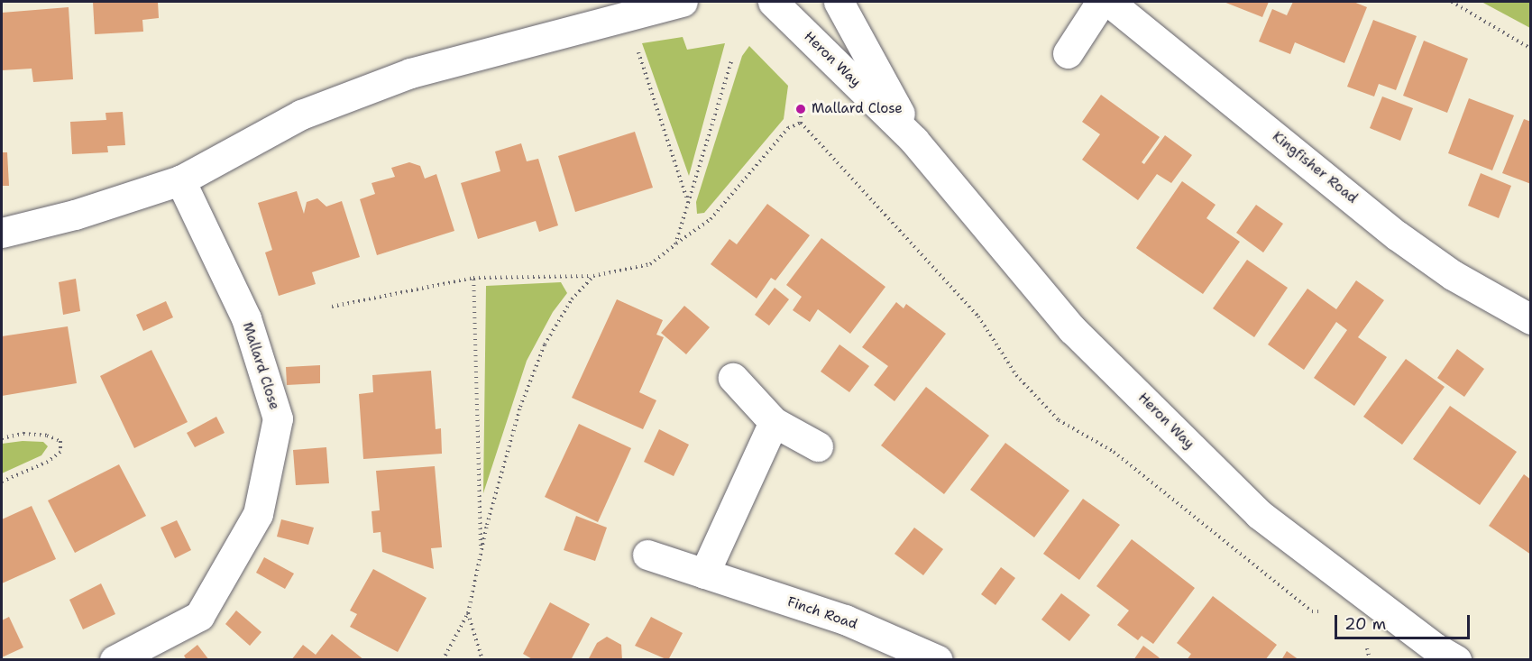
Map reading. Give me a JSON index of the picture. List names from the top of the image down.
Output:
{
  "streets": {
    "street": [
      "Heron Way",
      "Kingfisher Road",
      "Mallard Close",
      "Finch Road"
    ]
  },
  "places": ["Mallard Close"],
  "scale_bar": "20 m"
}
